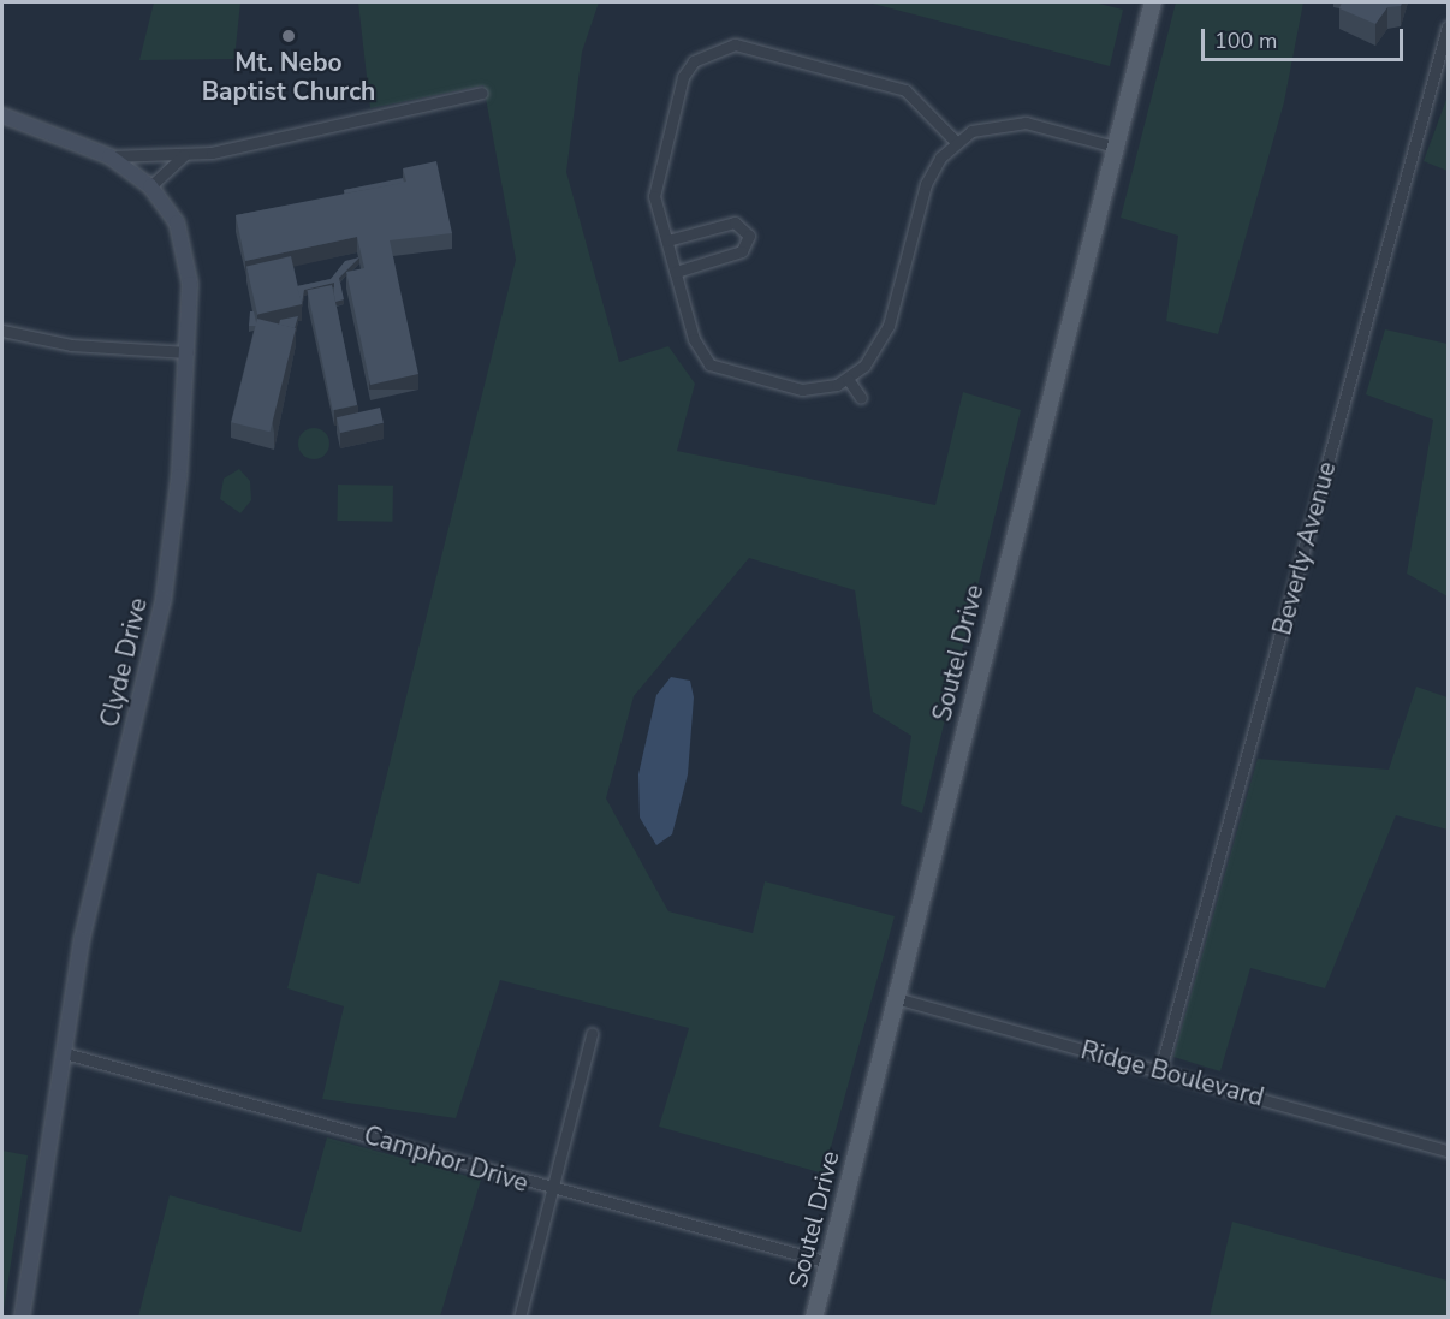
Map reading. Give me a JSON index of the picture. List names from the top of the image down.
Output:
{
  "streets": {
    "main road": ["Soutel Drive"],
    "street": [
      "Beverly Avenue",
      "Clyde Drive",
      "Ridge Boulevard",
      "Camphor Drive"
    ]
  },
  "crossings": [
    ["Beverly Avenue", "Ridge Boulevard"],
    ["Soutel Drive", "Ridge Boulevard"],
    ["Soutel Drive", "Camphor Drive"],
    ["Clyde Drive", "Camphor Drive"]
  ],
  "places": ["Mt. Nebo Baptist Church"],
  "scale_bar": "100 m"
}
